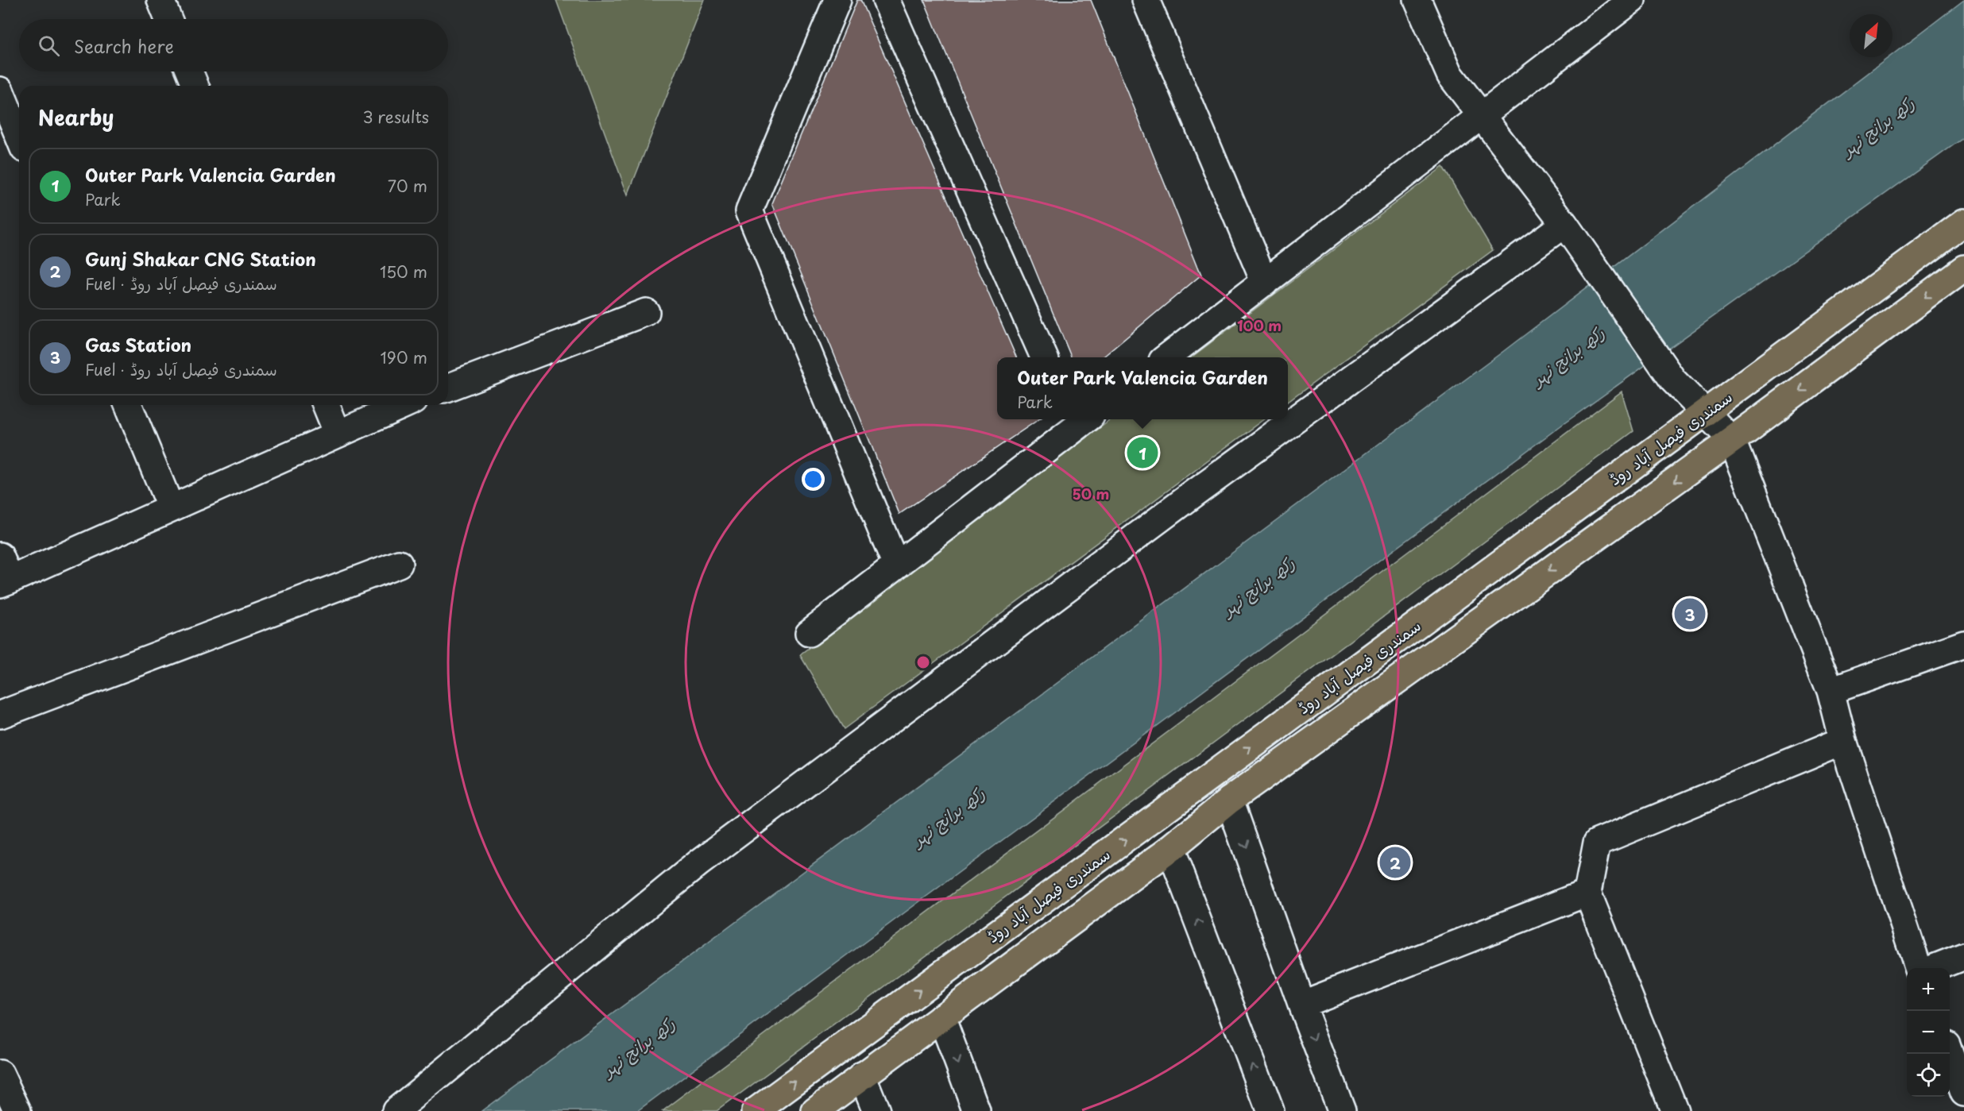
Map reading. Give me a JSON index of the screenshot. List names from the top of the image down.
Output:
{
  "streets": {
    "highway": ["سمندری فیصل آباد روڈ"]
  },
  "water": ["رکھ برانچ نہر"],
  "north": "top right",
  "page": {
    "search": "Search here",
    "heading": ["Nearby", "3 results"],
    "list": [
      {
        "mark": "1",
        "name": "Outer Park Valencia Garden",
        "note": "Park",
        "value": "70 m"
      },
      {
        "mark": "2",
        "name": "Gunj Shakar CNG Station",
        "note": "Fuel · سمندری فیصل آباد روڈ",
        "value": "150 m"
      },
      {
        "mark": "3",
        "name": "Gas Station",
        "note": "Fuel · سمندری فیصل آباد روڈ",
        "value": "190 m"
      }
    ],
    "popup": ["Outer Park Valencia Garden", "Park"],
    "pins": ["1", "3", "2"],
    "map_buttons": ["+", "−"]
  },
  "rings": ["100 m", "50 m"]
}
